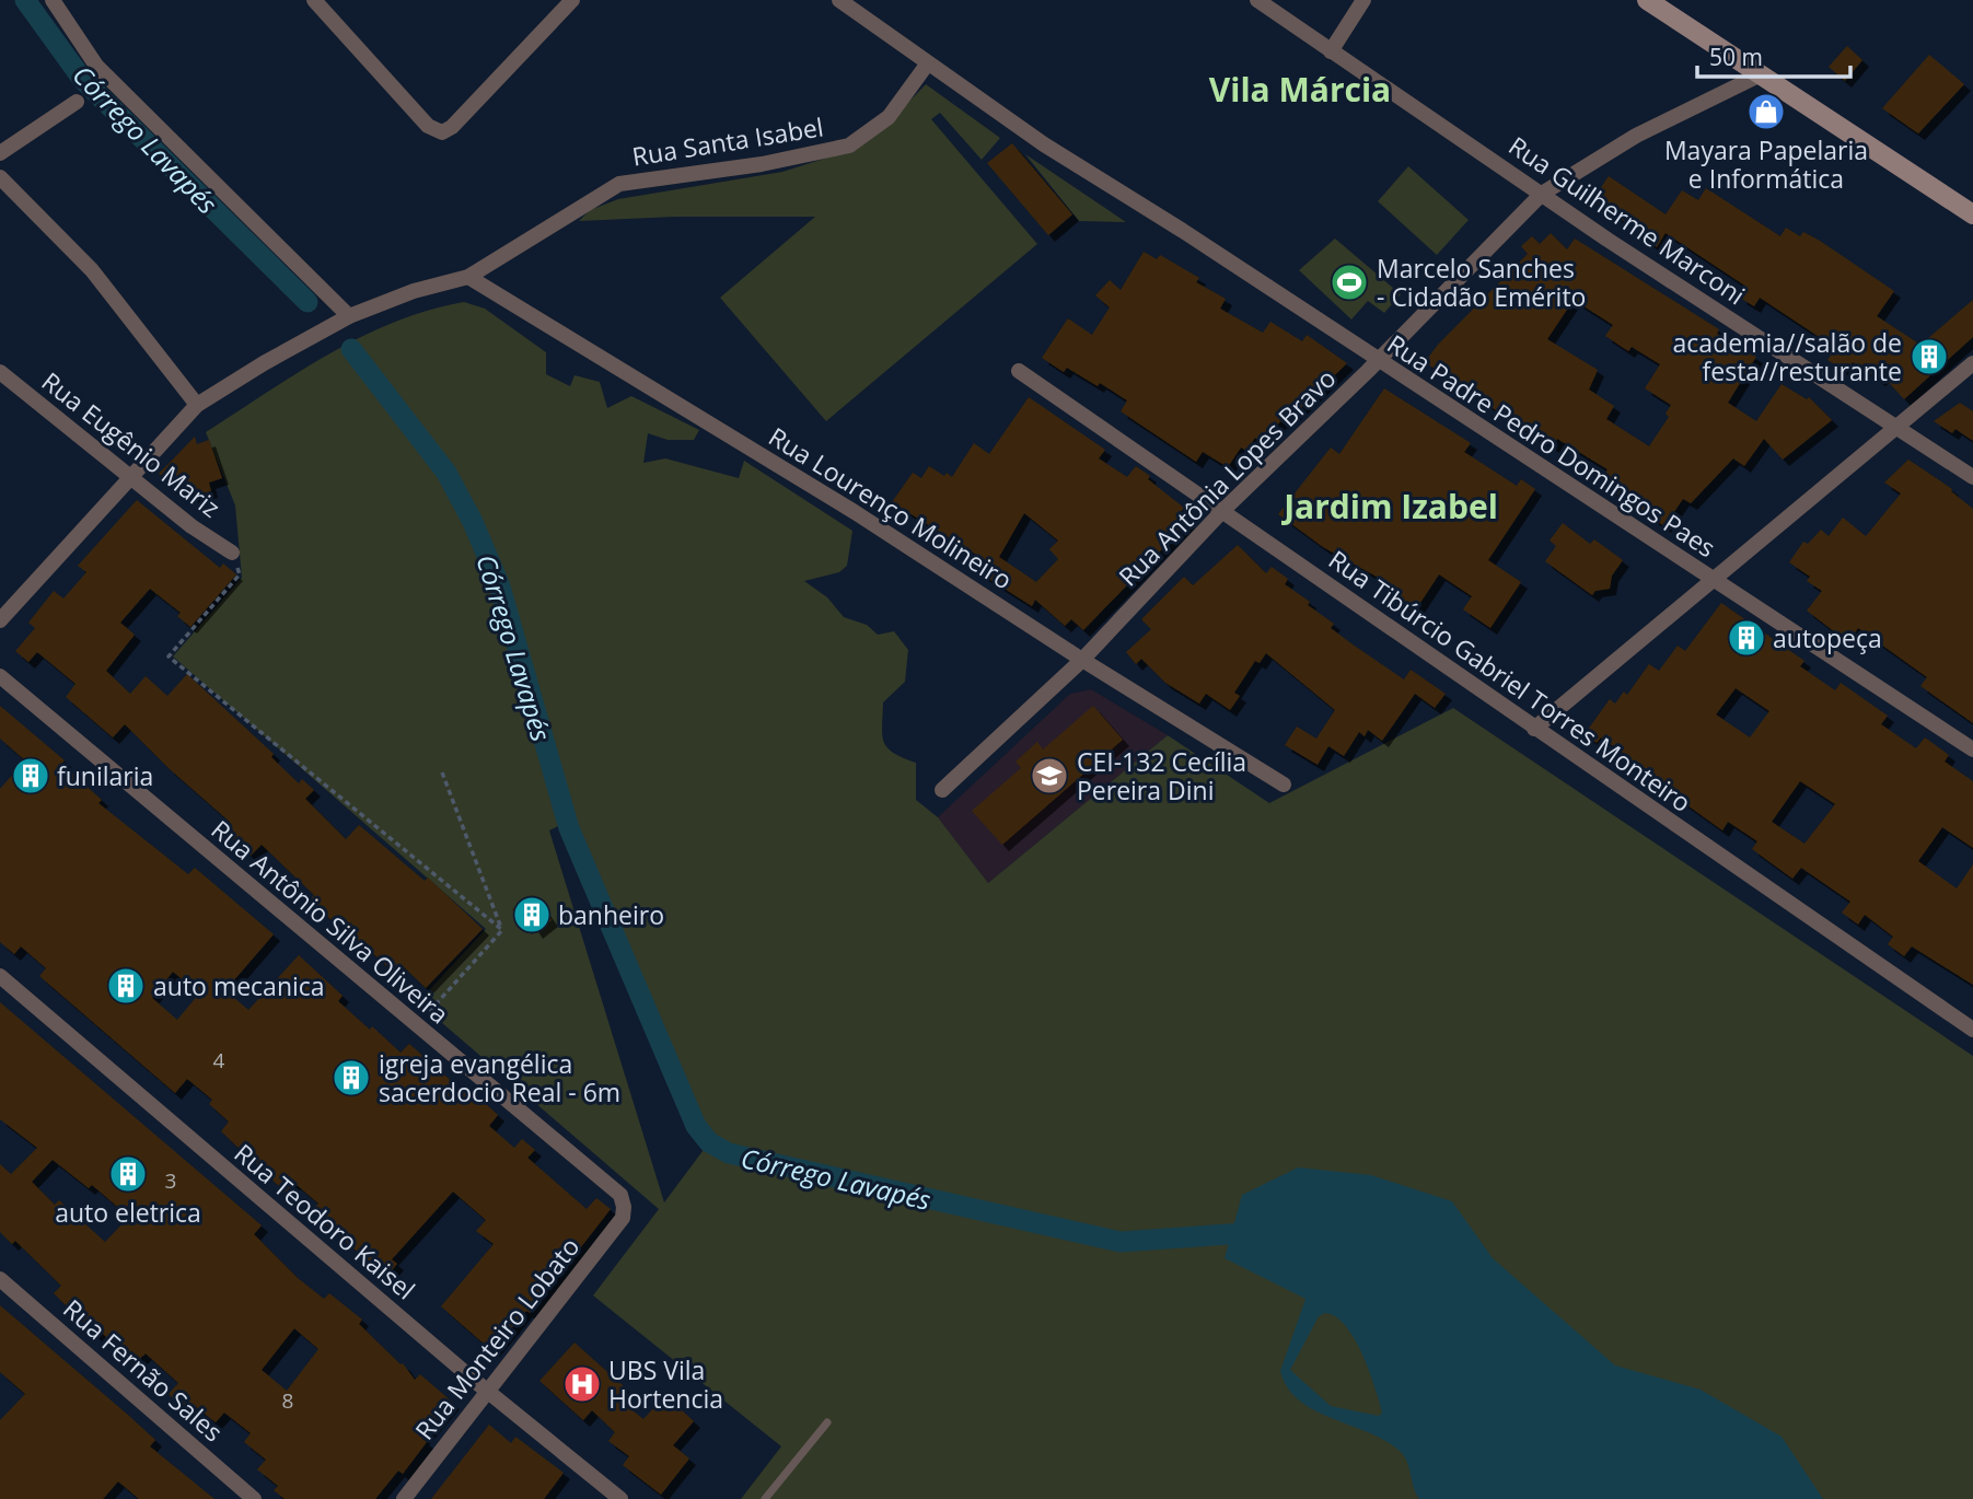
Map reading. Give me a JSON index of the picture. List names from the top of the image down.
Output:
{
  "streets": {
    "street": [
      "Rua Santa Isabel",
      "Rua Guilherme Marconi",
      "Rua Eugênio Mariz",
      "Rua Padre Pedro Domingos Paes",
      "Rua Antônia Lopes Bravo",
      "Rua Lourenço Molineiro",
      "Rua Tibúrcio Gabriel Torres Monteiro",
      "Rua Antônio Silva Oliveira",
      "Rua Teodoro Kaisel",
      "Rua Monteiro Lobato",
      "Rua Fernão Sales"
    ]
  },
  "crossings": [
    ["Rua Santa Isabel", "Rua Eugênio Mariz"],
    ["Rua Santa Isabel", "Rua Padre Pedro Domingos Paes"],
    ["Rua Santa Isabel", "Rua Lourenço Molineiro"],
    ["Rua Guilherme Marconi", "Rua Antônia Lopes Bravo"],
    ["Rua Padre Pedro Domingos Paes", "Rua Antônia Lopes Bravo"],
    ["Rua Antônia Lopes Bravo", "Rua Lourenço Molineiro"],
    ["Rua Antônia Lopes Bravo", "Rua Tibúrcio Gabriel Torres Monteiro"],
    ["Rua Antônio Silva Oliveira", "Rua Monteiro Lobato"],
    ["Rua Teodoro Kaisel", "Rua Monteiro Lobato"]
  ],
  "districts": ["Vila Márcia", "Jardim Izabel"],
  "water": ["Córrego Lavapés"],
  "places": {
    "shop": ["Mayara Papelaria e Informática"],
    "sports": ["Marcelo Sanches - Cidadão Emérito"],
    "building": [
      "academia//salão de festa//resturante",
      "autopeça",
      "funilaria",
      "banheiro",
      "auto mecanica",
      "igreja evangélica sacerdocio Real - 6m",
      "auto eletrica"
    ],
    "school or university": ["CEI-132 Cecília Pereira Dini"],
    "hospital": ["UBS Vila Hortencia"]
  },
  "house_numbers": ["4", "3", "8"],
  "scale_bar": "50 m"
}
